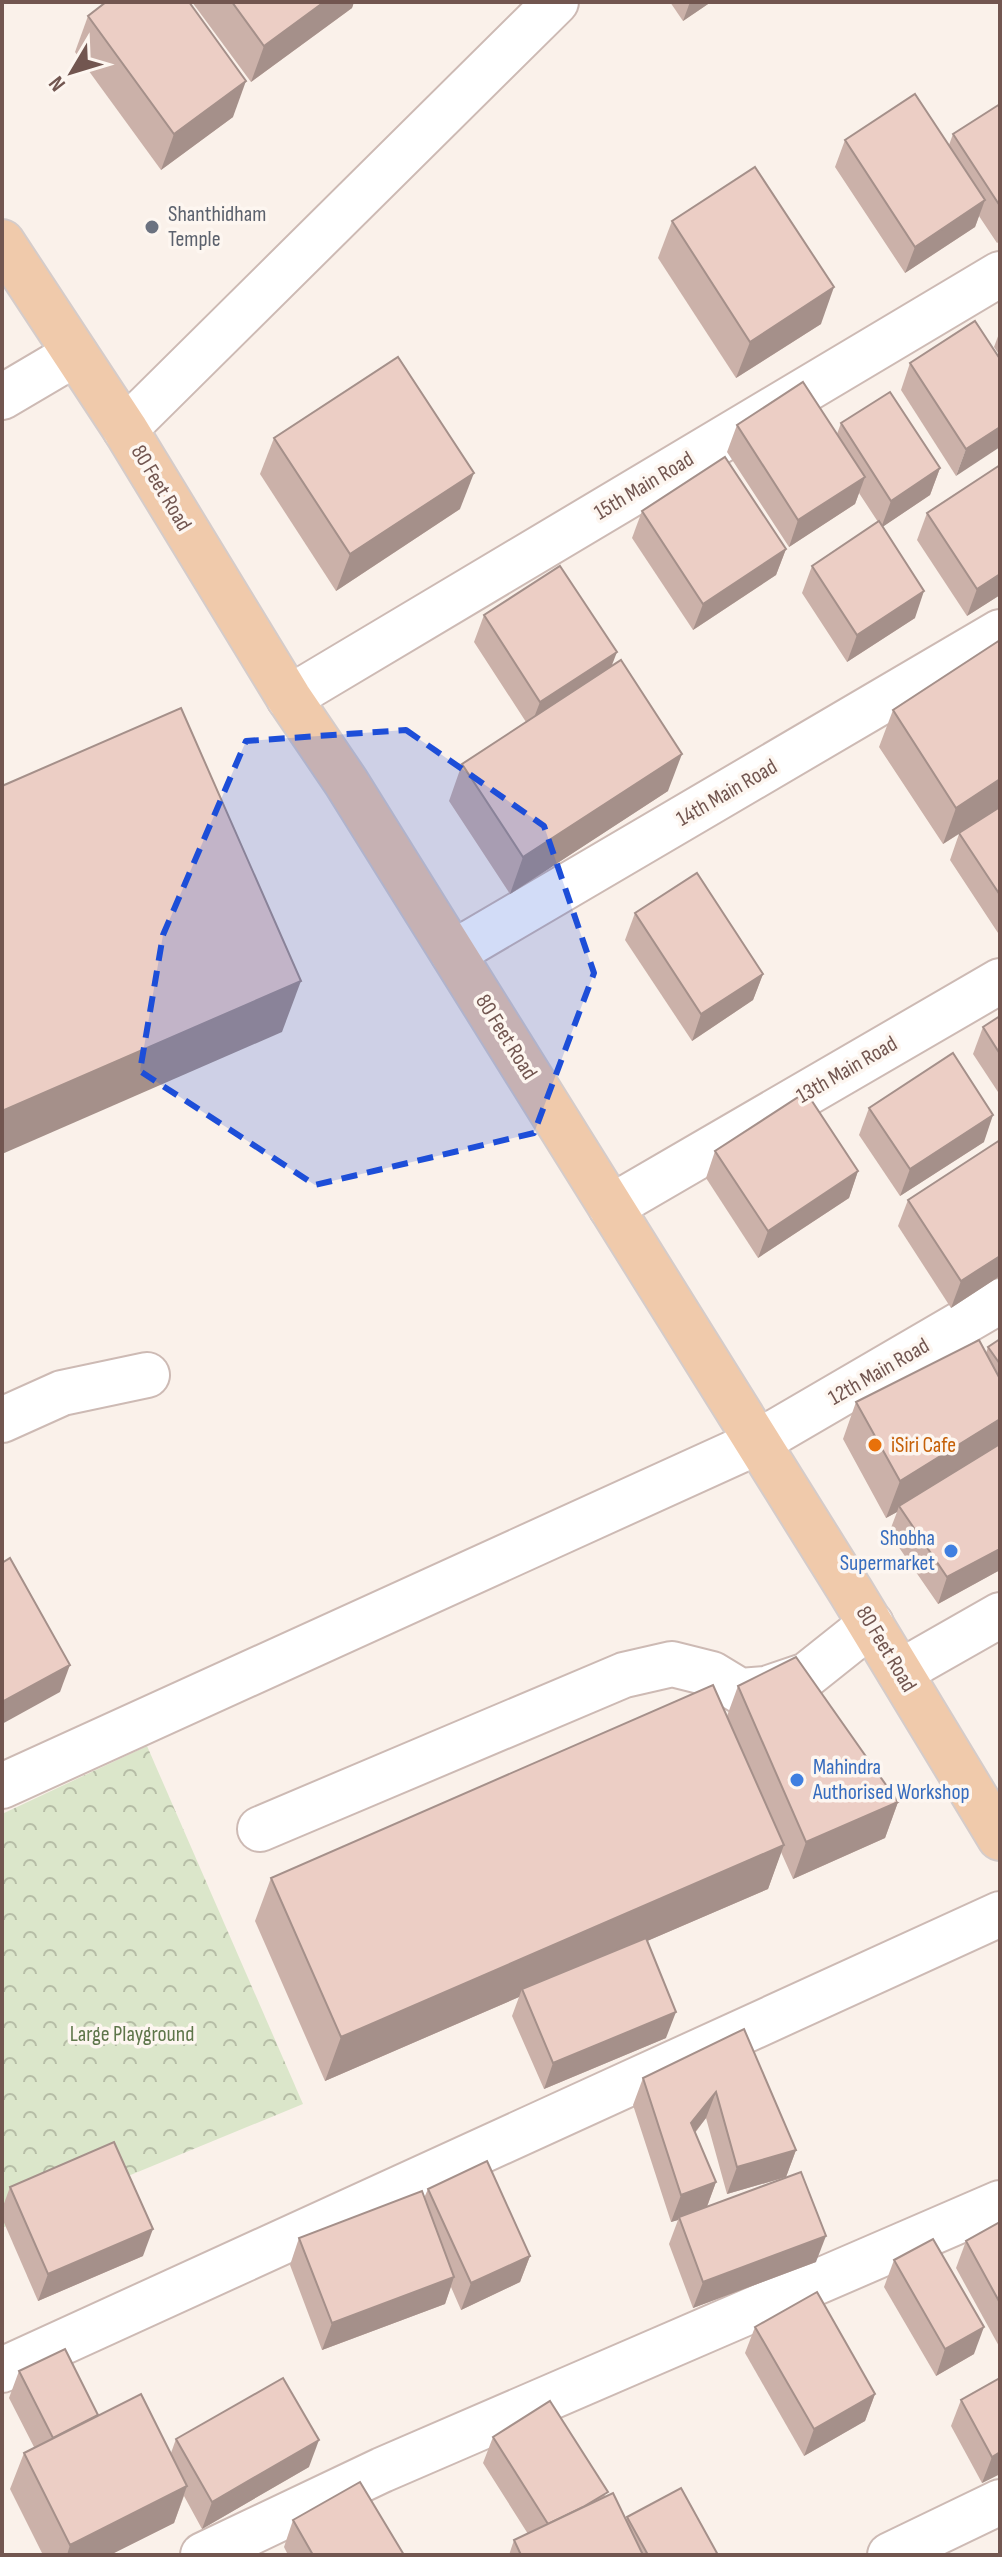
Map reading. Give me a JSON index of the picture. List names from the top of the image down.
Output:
{
  "streets": {
    "main road": ["80 Feet Road"],
    "street": [
      "15th Main Road",
      "14th Main Road",
      "13th Main Road",
      "12th Main Road"
    ]
  },
  "crossings": [
    ["15th Main Road", "80 Feet Road"],
    ["80 Feet Road", "14th Main Road"],
    ["80 Feet Road", "13th Main Road"],
    ["80 Feet Road", "12th Main Road"]
  ],
  "parks": ["Large Playground"],
  "places": [
    "Shanthidham Temple",
    "iSiri Cafe",
    "Shobha Supermarket",
    "Mahindra Authorised Workshop"
  ],
  "north": "bottom left"
}
